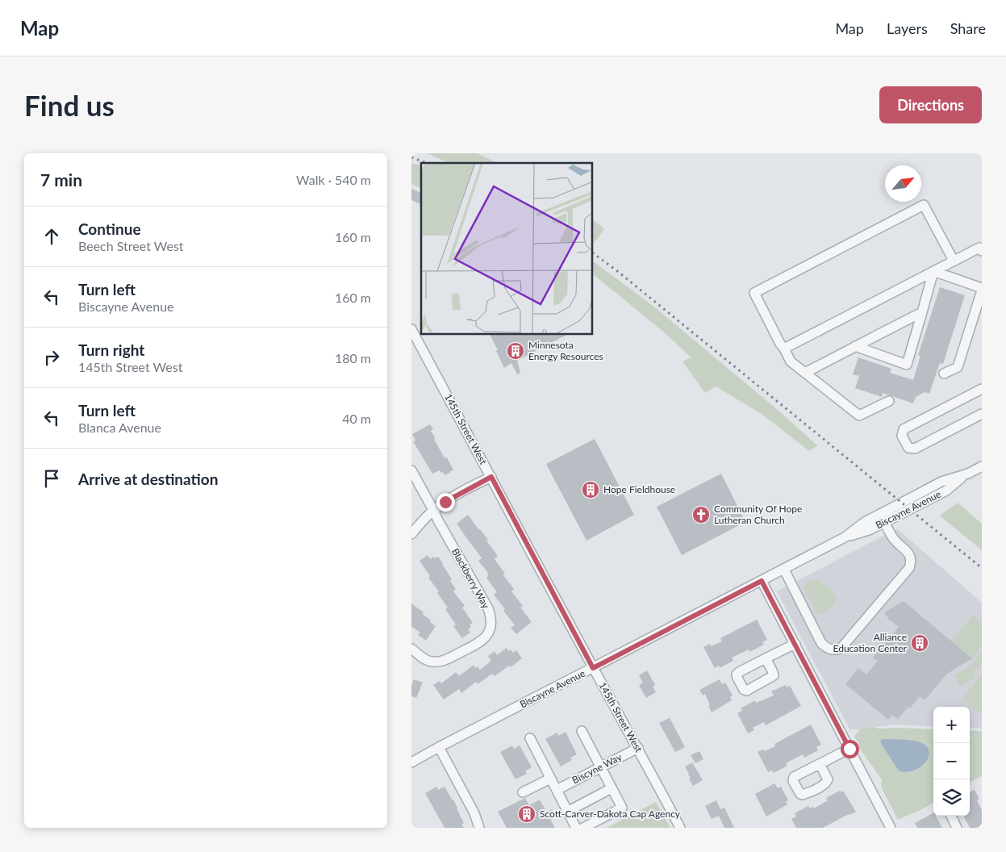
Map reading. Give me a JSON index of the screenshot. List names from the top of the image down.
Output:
{
  "streets": {
    "street": [
      "145th Street West",
      "Biscayne Avenue",
      "Blackberry Way",
      "Biscyne Way"
    ]
  },
  "crossings": [
    ["145th Street West", "Biscayne Avenue"],
    ["145th Street West", "Biscyne Way"]
  ],
  "places": {
    "building": [
      "Minnesota Energy Resources",
      "Hope Fieldhouse",
      "Alliance Education Center",
      "Scott-Carver-Dakota Cap Agency"
    ],
    "church": ["Community Of Hope Lutheran Church"]
  },
  "north": "top right",
  "page": {
    "header": "Map",
    "nav": ["Map", "Layers", "Share"],
    "buttons": "Directions",
    "title": "Find us",
    "heading": ["7 min", "Walk · 540 m"],
    "list": [
      ["Continue", "Beech Street West", "160 m"],
      ["Turn left", "Biscayne Avenue", "160 m"],
      ["Turn right", "145th Street West", "180 m"],
      ["Turn left", "Blanca Avenue", "40 m"],
      "Arrive at destination"
    ],
    "map_buttons": ["+", "−"]
  }
}
